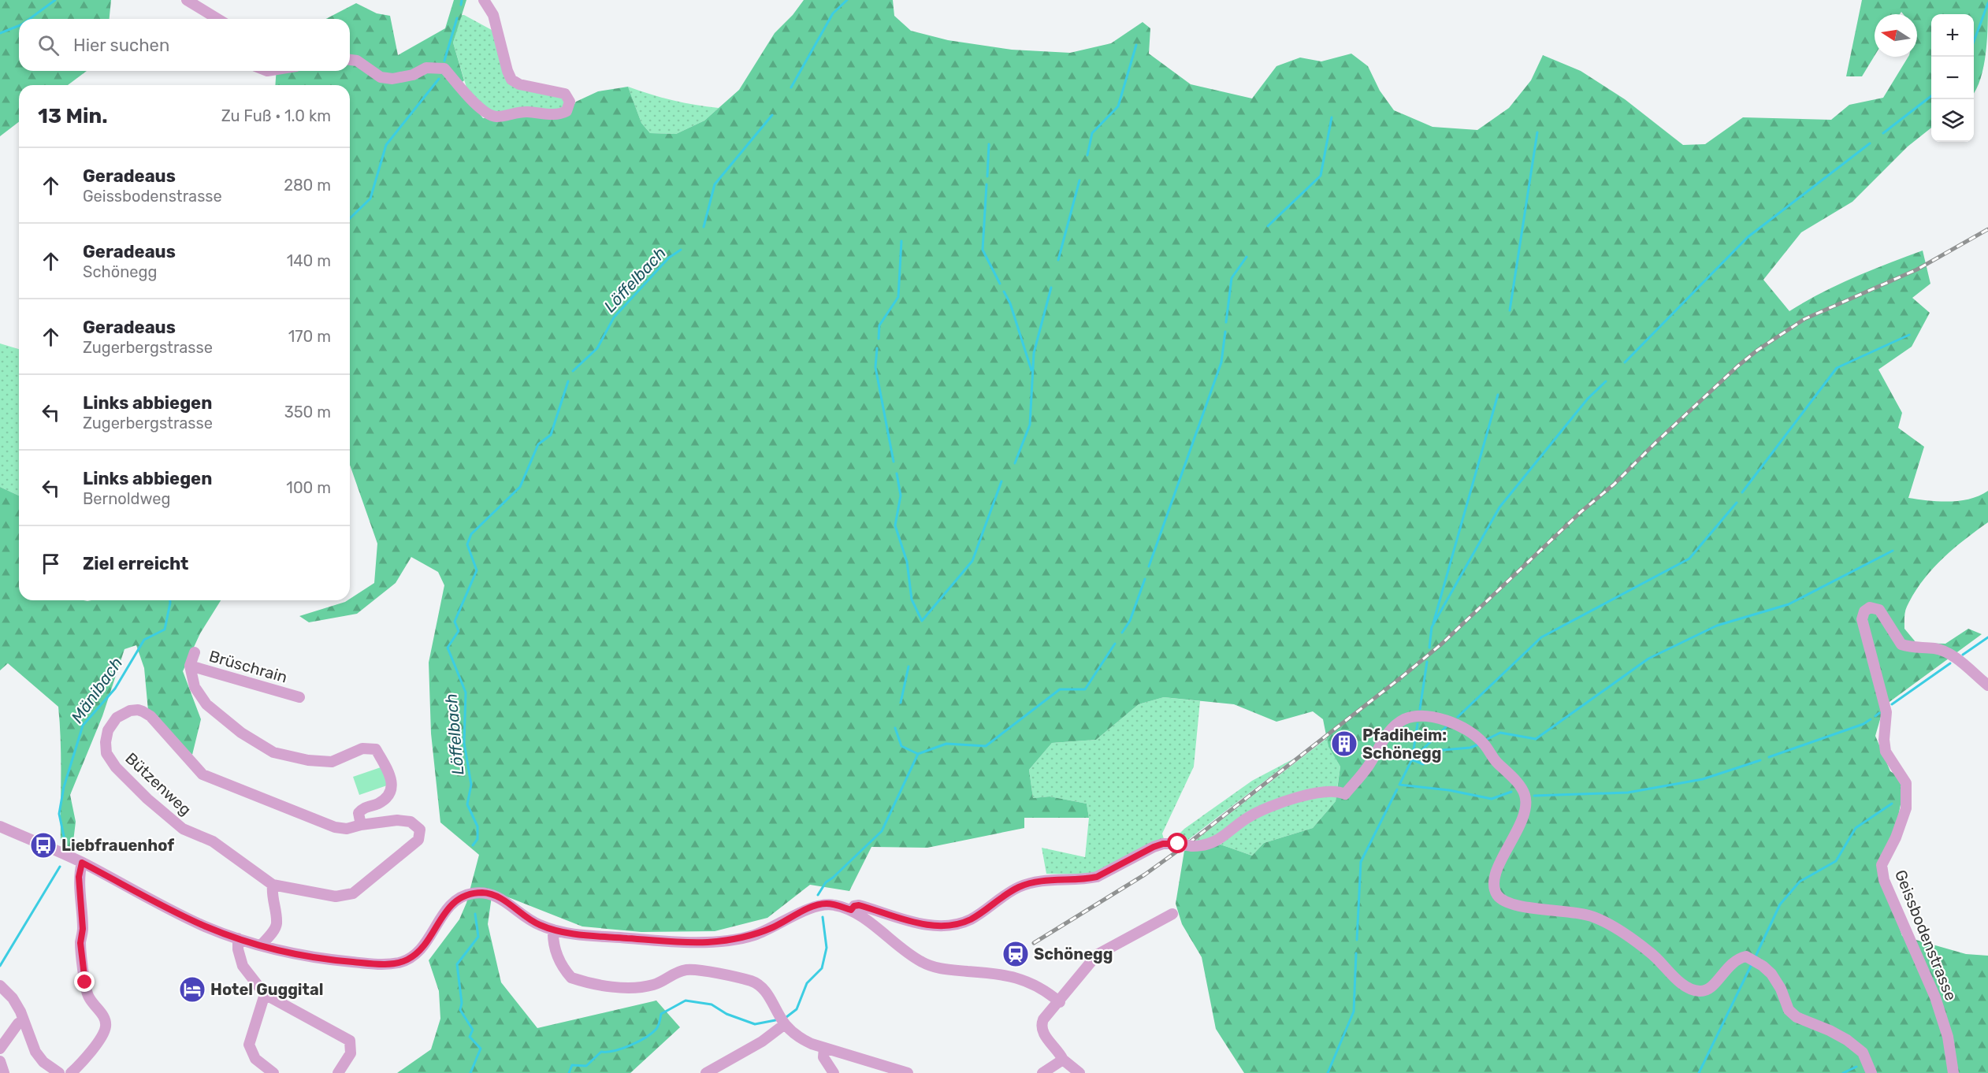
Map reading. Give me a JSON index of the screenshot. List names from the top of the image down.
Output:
{
  "streets": {
    "street": ["Brüschrain", "Bützenweg", "Geissbodenstrasse"]
  },
  "crossings": [
    ["Brüschrain", "Bützenweg"]
  ],
  "water": ["Löffelbach", "Mänibach"],
  "places": {
    "building": ["Pfadiheim: Schönegg"],
    "bus stop": ["Liebfrauenhof"],
    "station": ["Schönegg"],
    "hotel": ["Hotel Guggital"]
  },
  "north": "left",
  "page": {
    "map_buttons": ["+", "−"],
    "search": "Hier suchen",
    "heading": ["13 Min.", "Zu Fuß · 1.0 km"],
    "list": [
      ["Geradeaus", "Geissbodenstrasse", "280 m"],
      ["Geradeaus", "Schönegg", "140 m"],
      ["Geradeaus", "Zugerbergstrasse", "170 m"],
      ["Links abbiegen", "Zugerbergstrasse", "350 m"],
      ["Links abbiegen", "Bernoldweg", "100 m"],
      "Ziel erreicht"
    ]
  }
}
